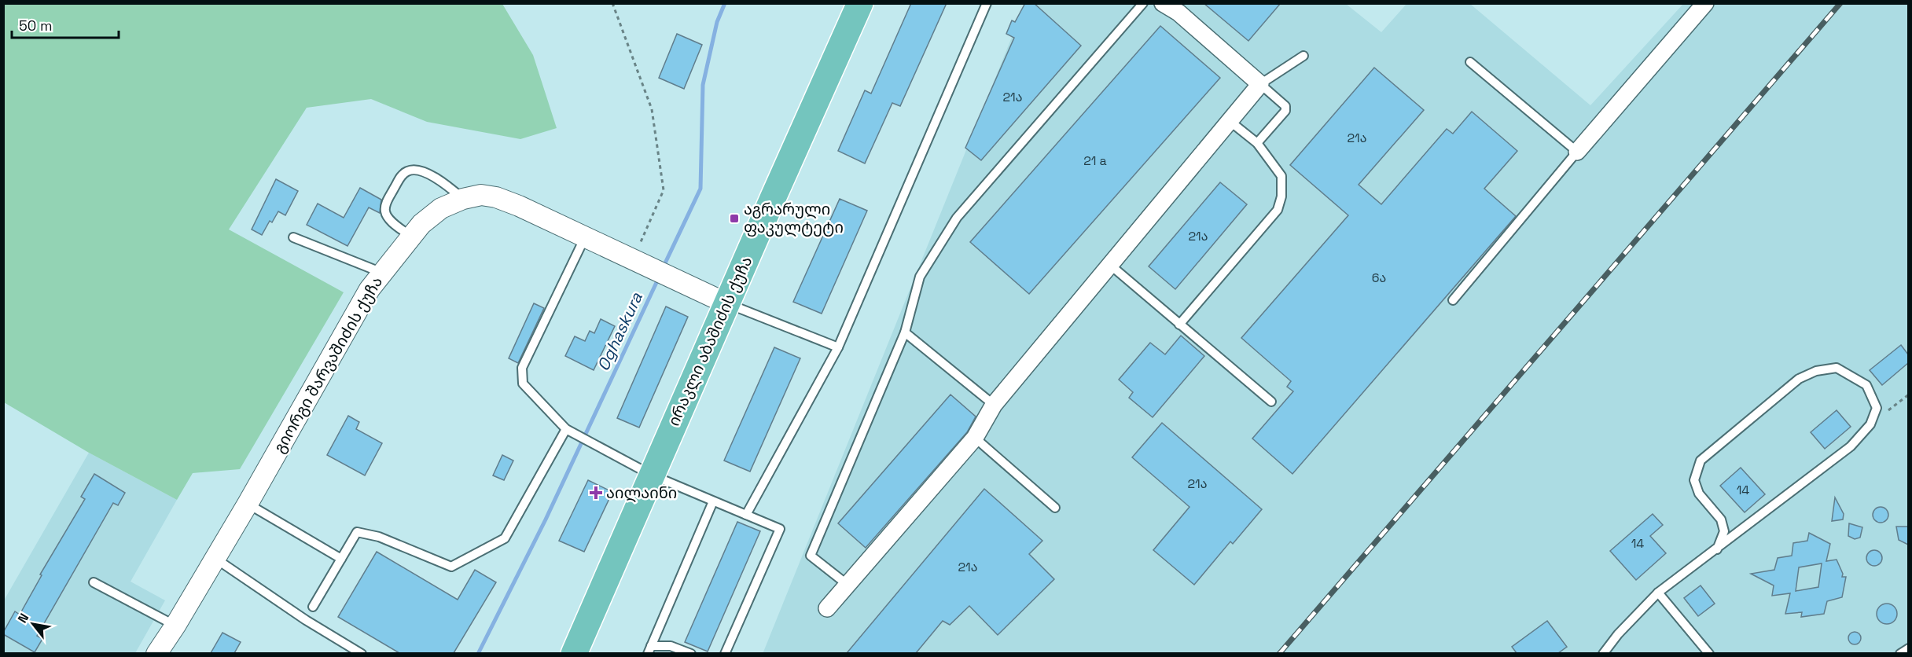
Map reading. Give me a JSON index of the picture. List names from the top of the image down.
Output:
{
  "streets": {
    "main road": ["ირაკლი აბაშიძის ქუჩა"],
    "street": ["გიორგი შარვაშიძის ქუჩა"]
  },
  "crossings": [
    ["ირაკლი აბაშიძის ქუჩა", "გიორგი შარვაშიძის ქუჩა"]
  ],
  "water": ["Oghaskura"],
  "places": {
    "transit": ["აგრარული ფაკულტეტი"],
    "health": ["აილაინი"]
  },
  "house_numbers": [
    "21ა",
    "21ა",
    "21 a",
    "21ა",
    "6ა",
    "21ა",
    "14",
    "14",
    "21ა"
  ],
  "scale_bar": "50 m",
  "north": "top left"
}
